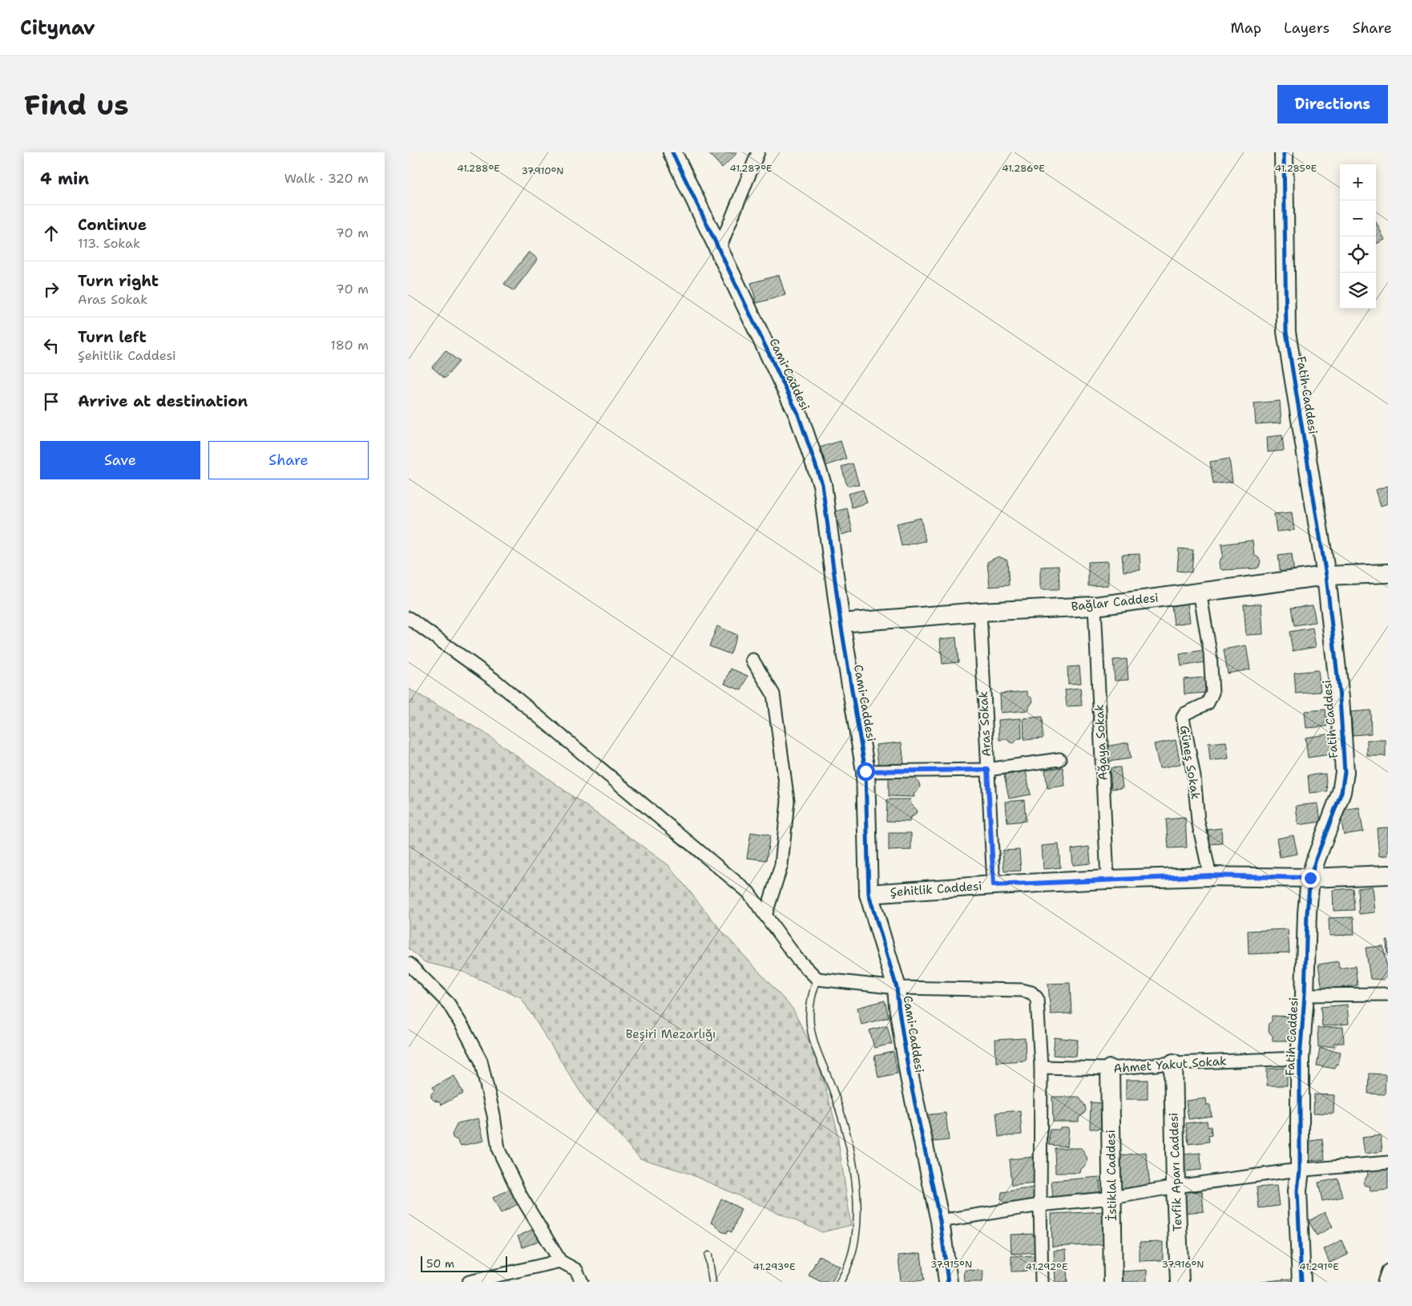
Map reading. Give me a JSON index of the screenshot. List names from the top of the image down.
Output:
{
  "streets": {
    "street": [
      "Cami Caddesi",
      "Fatih Caddesi",
      "Bağlar Caddesi",
      "Aras Sokak",
      "Ağaya Sokak",
      "Güneş Sokak",
      "Şehitlik Caddesi",
      "Ahmet Yakut Sokak",
      "Tevfik Aparı Caddesi",
      "İstiklal Caddesi"
    ]
  },
  "crossings": [
    ["Cami Caddesi", "Bağlar Caddesi"],
    ["Cami Caddesi", "Şehitlik Caddesi"],
    ["Fatih Caddesi", "Bağlar Caddesi"],
    ["Fatih Caddesi", "Şehitlik Caddesi"],
    ["Fatih Caddesi", "Ahmet Yakut Sokak"],
    ["Bağlar Caddesi", "Aras Sokak"],
    ["Bağlar Caddesi", "Ağaya Sokak"],
    ["Bağlar Caddesi", "Güneş Sokak"],
    ["Aras Sokak", "Şehitlik Caddesi"],
    ["Ağaya Sokak", "Şehitlik Caddesi"],
    ["Güneş Sokak", "Şehitlik Caddesi"],
    ["Ahmet Yakut Sokak", "Tevfik Aparı Caddesi"],
    ["Ahmet Yakut Sokak", "İstiklal Caddesi"]
  ],
  "parks": ["Beşiri Mezarlığı"],
  "scale_bar": "50 m",
  "page": {
    "header": "Citynav",
    "nav": ["Map", "Layers", "Share"],
    "buttons": [
      "Directions",
      ["Save", "Share"]
    ],
    "title": "Find us",
    "heading": ["4 min", "Walk · 320 m"],
    "map_buttons": ["+", "−"],
    "list": [
      ["Continue", "113. Sokak", "70 m"],
      ["Turn right", "Aras Sokak", "70 m"],
      ["Turn left", "Şehitlik Caddesi", "180 m"],
      "Arrive at destination"
    ],
    "scale": "50 m"
  },
  "coordinates": [
    "41.288°E",
    "41.285°E",
    "41.287°E",
    "41.286°E",
    "37.910°N",
    "37.915°N",
    "37.916°N",
    "41.293°E",
    "41.292°E",
    "41.291°E"
  ]
}
